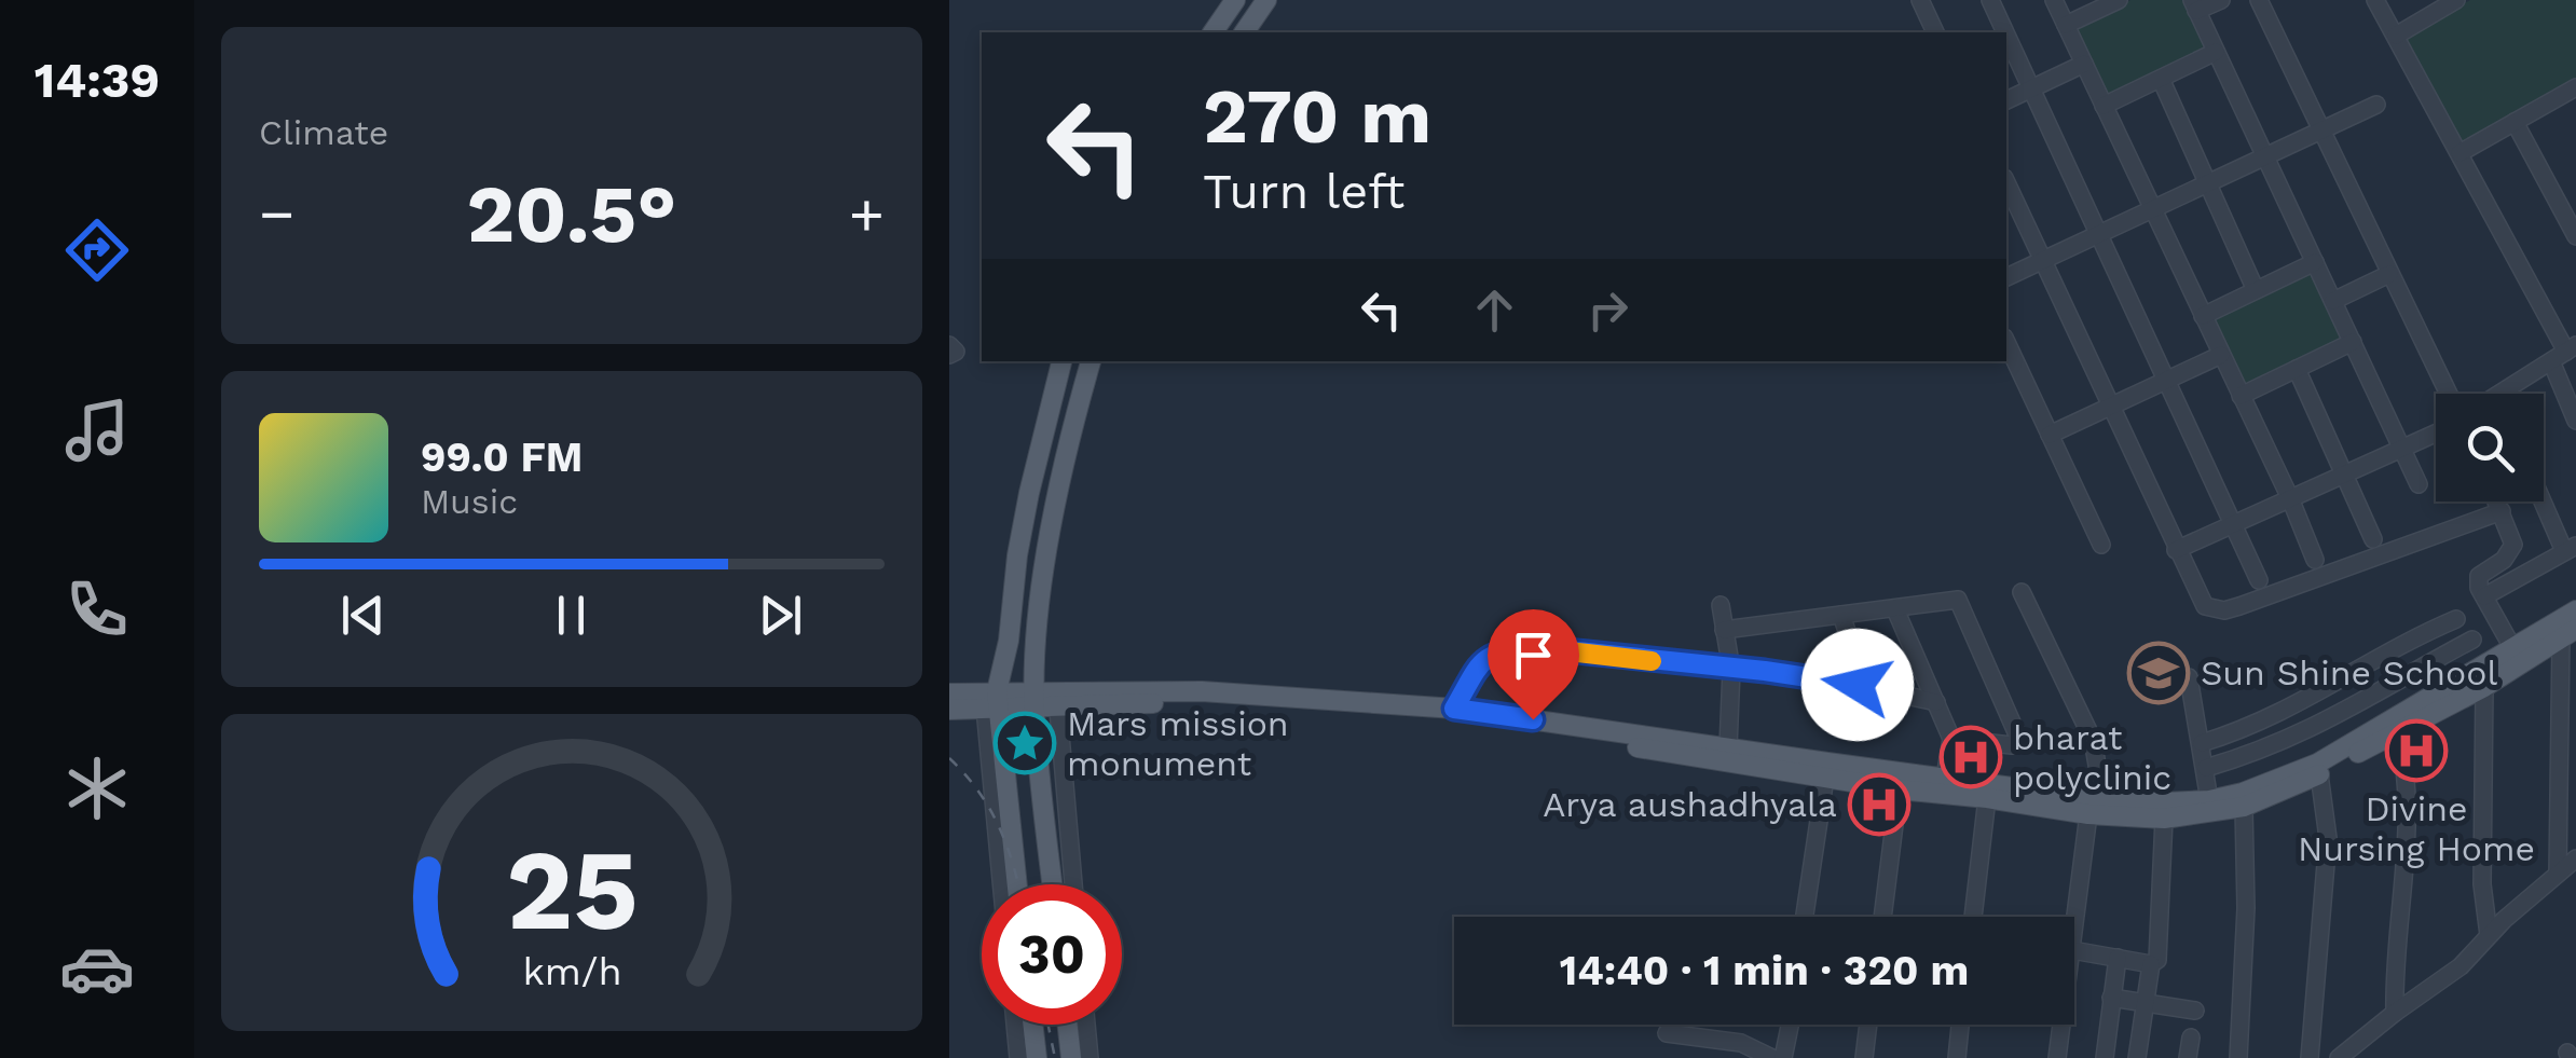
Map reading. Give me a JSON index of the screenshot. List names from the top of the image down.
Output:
{
  "places": {
    "school or university": ["Sun Shine School"],
    "place": ["Mars mission monument"],
    "hospital": ["Divine Nursing Home", "bharat polyclinic", "Arya aushadhyala"]
  },
  "page": {
    "tabs": "14:39",
    "tile": "Climate",
    "turn": ["270 m", "Turn left"],
    "heat": ["−", "20.5°", "+"],
    "song": ["99.0 FM", "Music"],
    "limit": "30",
    "trip": "14:40 · 1 min · 320 m",
    "gauge": ["25", "km/h"]
  }
}
